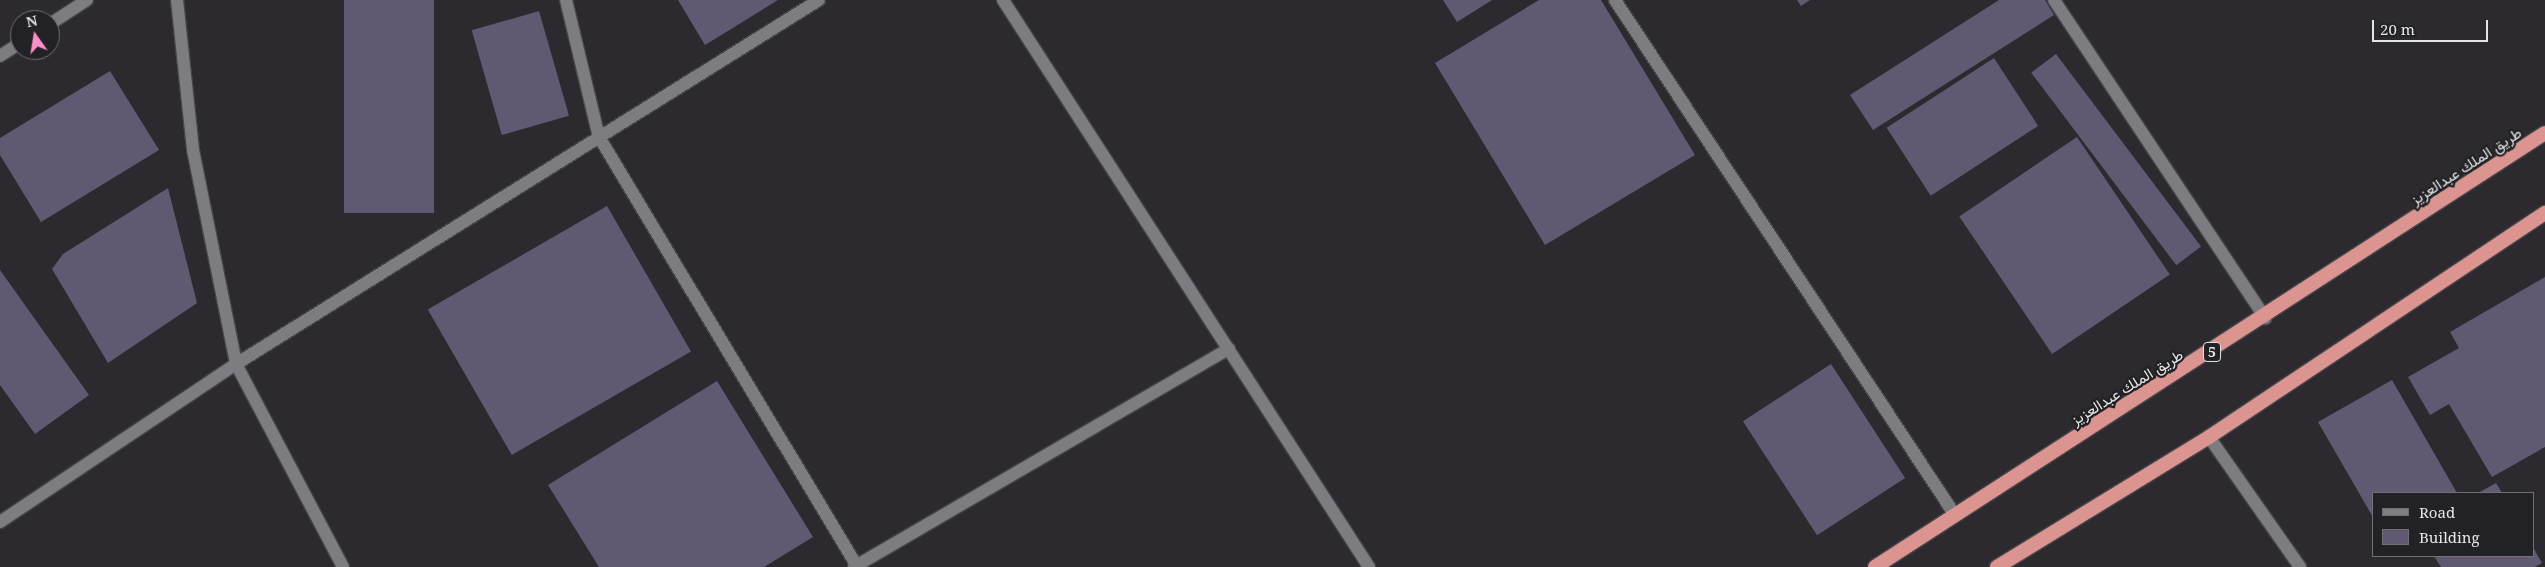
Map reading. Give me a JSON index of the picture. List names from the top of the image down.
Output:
{
  "streets": {
    "highway": ["طريق الملك عبدالعزيز", "5"]
  },
  "legend": ["Road", "Building"],
  "scale_bar": "20 m",
  "north": "top"
}
